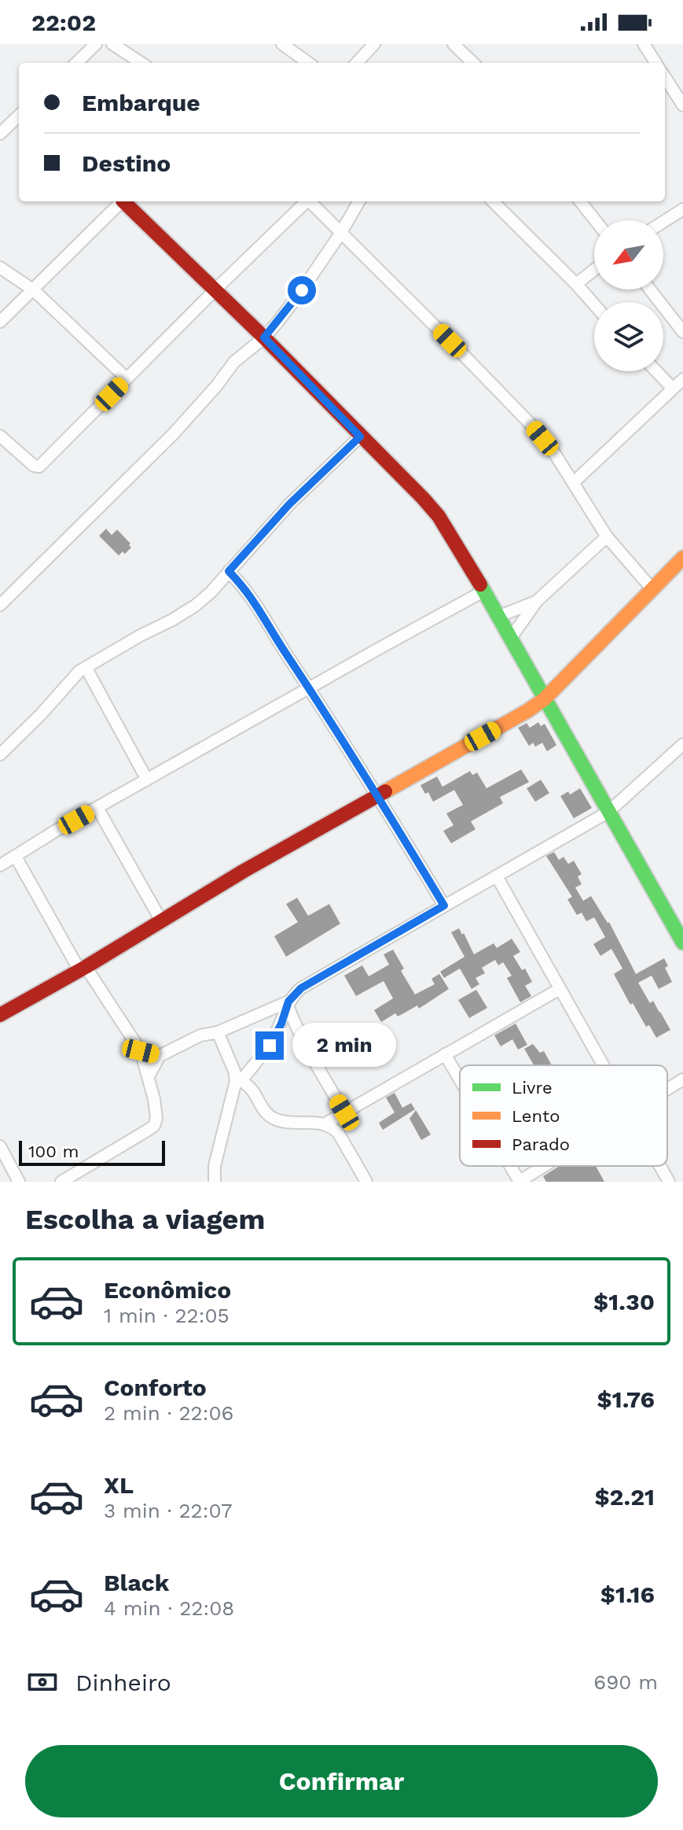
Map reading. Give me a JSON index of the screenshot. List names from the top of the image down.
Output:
{
  "legend": ["Livre", "Lento", "Parado"],
  "scale_bar": "100 m",
  "north": "bottom left",
  "page": {
    "status": "22:02",
    "banner": ["Embarque", "Destino"],
    "bubble": "2 min",
    "scale": "100 m",
    "heading": "Escolha a viagem",
    "list": [
      {
        "name": "Econômico",
        "note": "1 min · 22:05",
        "value": "$1.30"
      },
      {
        "name": "Conforto",
        "note": "2 min · 22:06",
        "value": "$1.76"
      },
      {
        "name": "XL",
        "note": "3 min · 22:07",
        "value": "$2.21"
      },
      {
        "name": "Black",
        "note": "4 min · 22:08",
        "value": "$1.16"
      }
    ],
    "pay": ["Dinheiro", "690 m"],
    "buttons": "Confirmar"
  }
}
